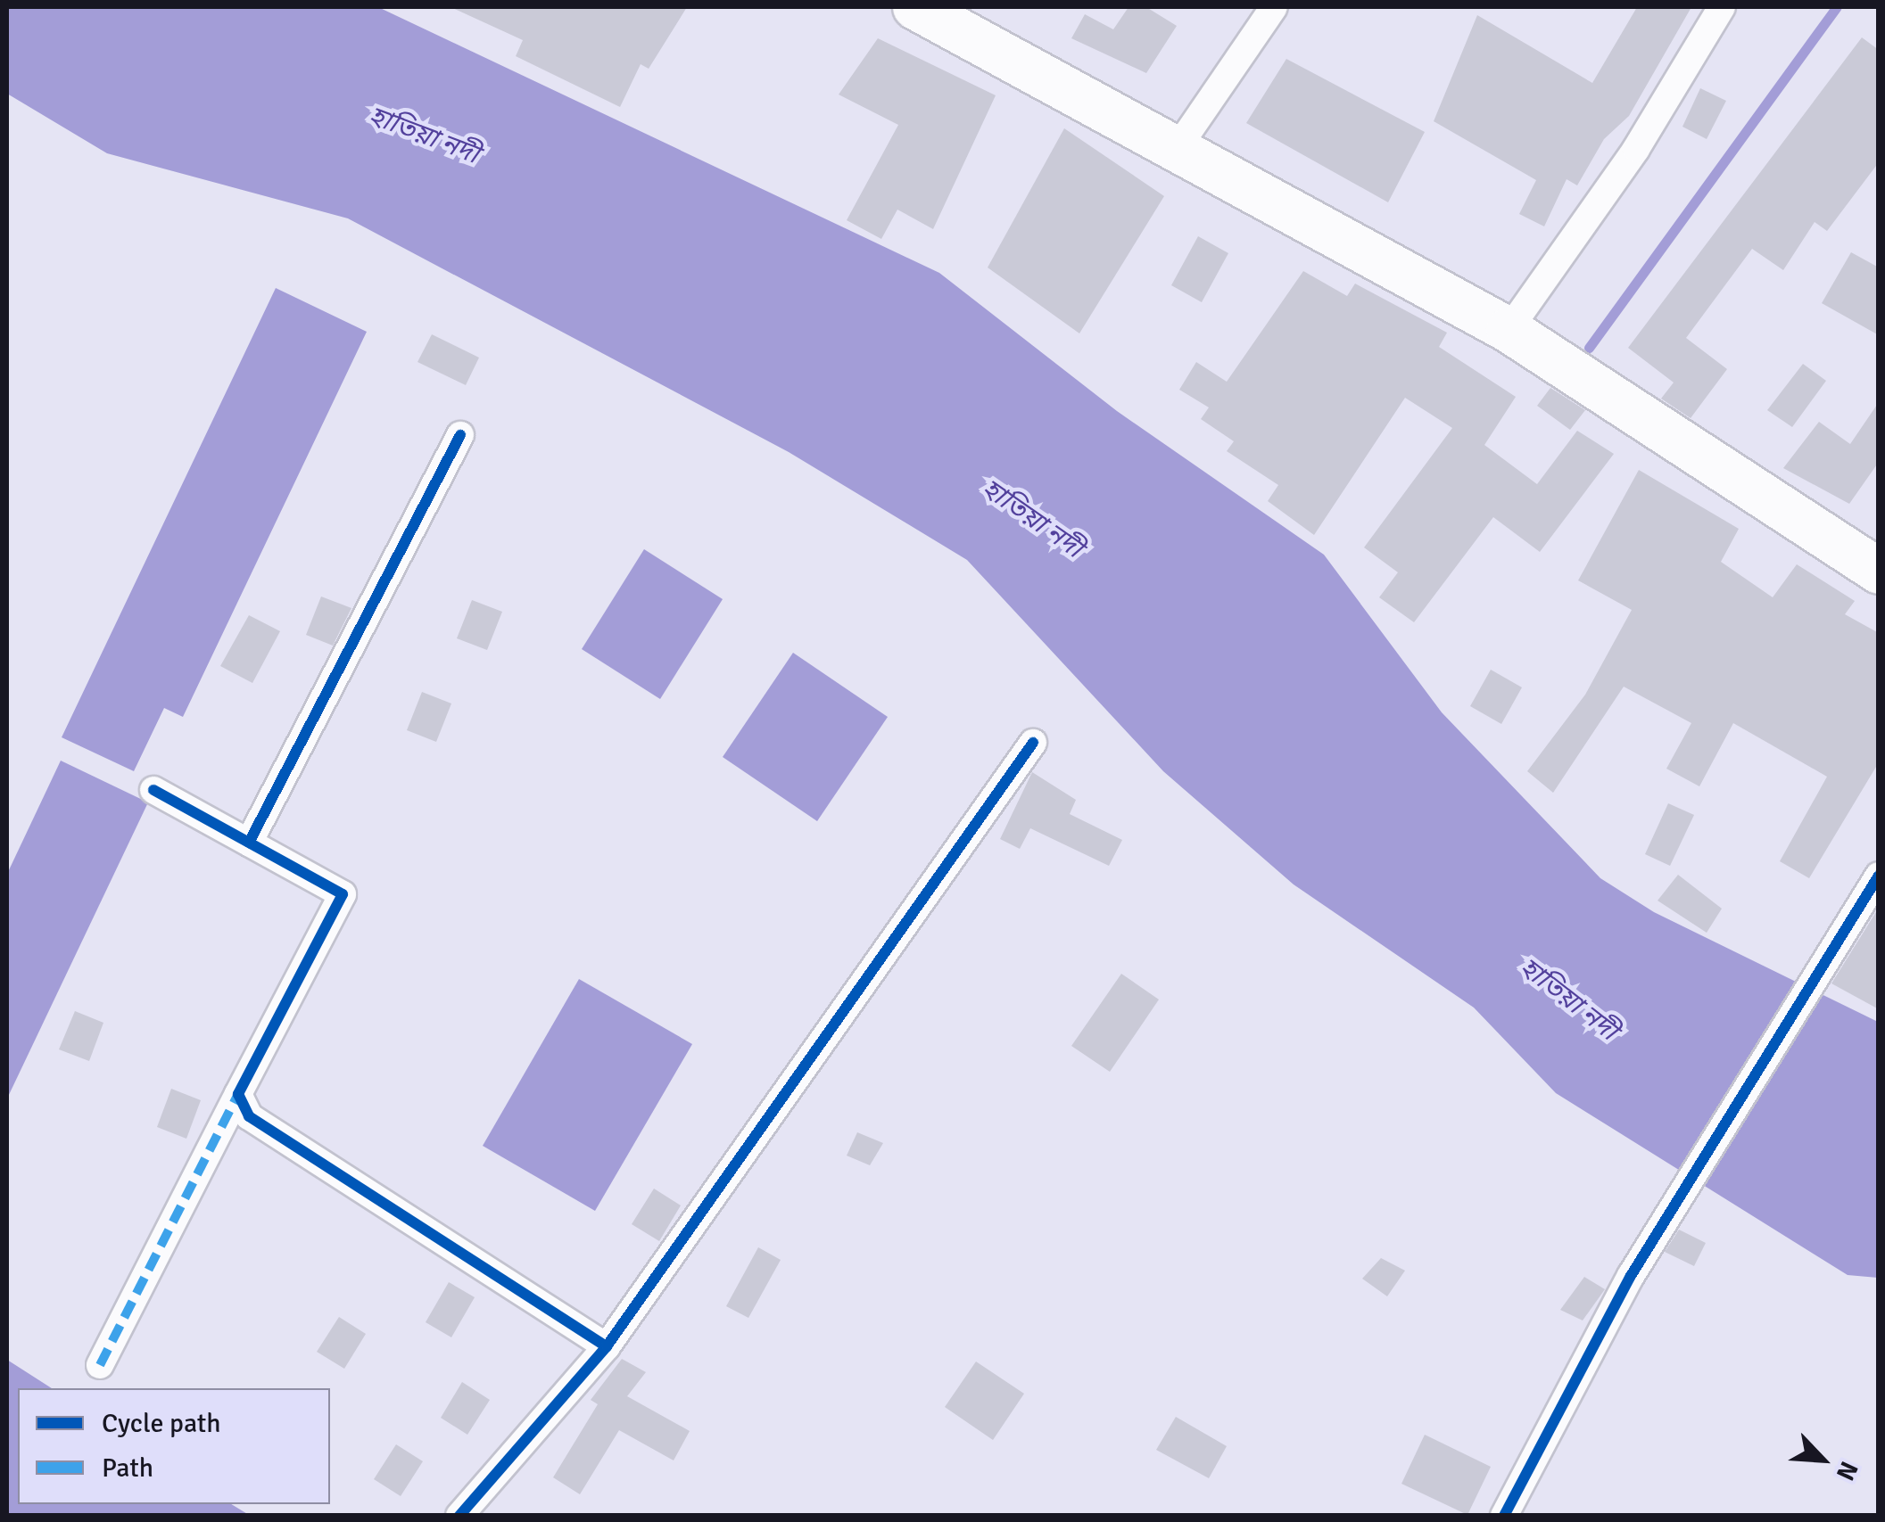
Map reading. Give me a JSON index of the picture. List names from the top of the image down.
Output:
{
  "water": ["হাতিয়া নদী"],
  "legend": ["Cycle path", "Path"],
  "north": "bottom right"
}
